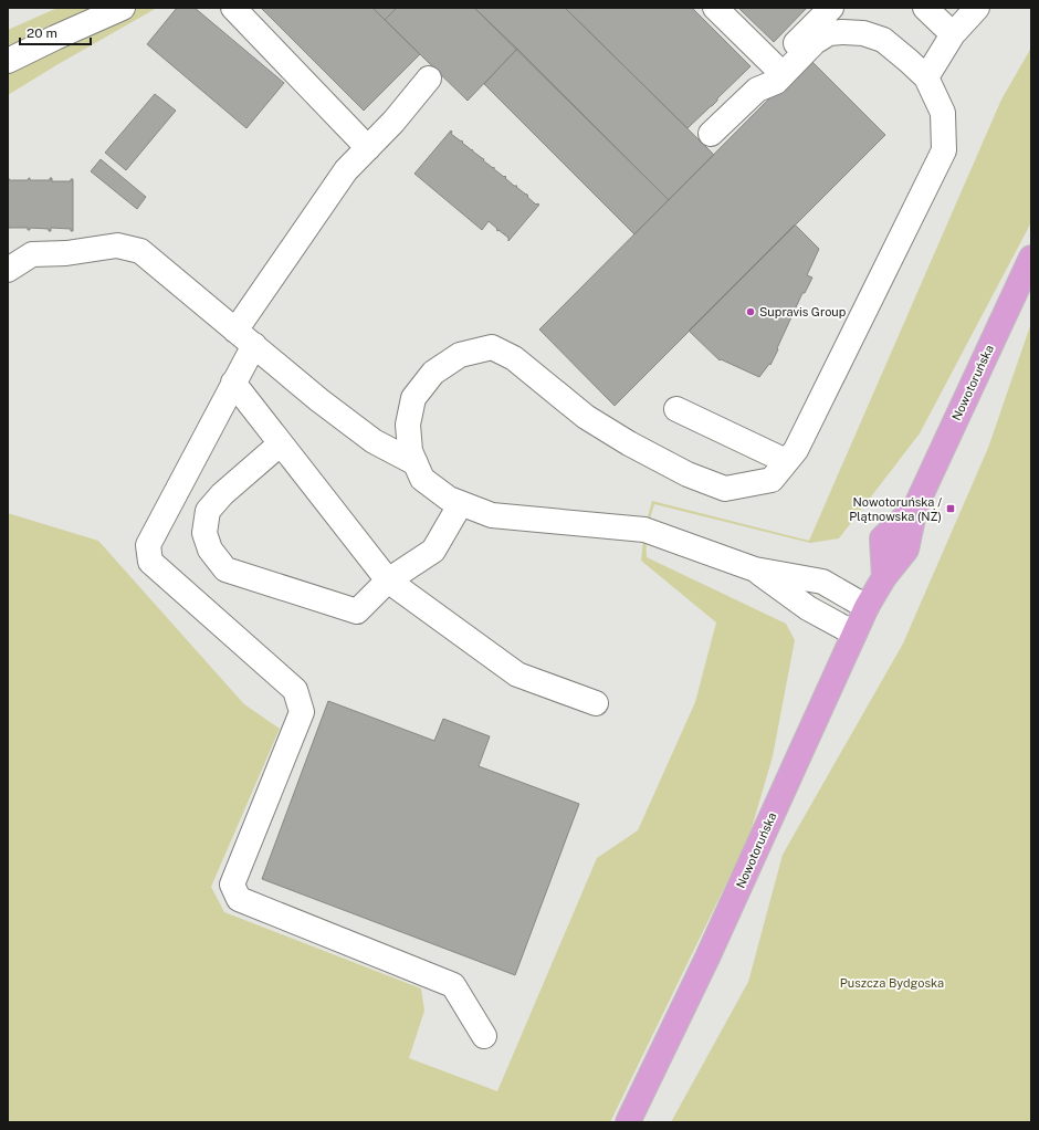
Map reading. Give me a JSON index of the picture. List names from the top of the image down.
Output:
{
  "streets": {
    "main road": ["Nowotoruńska"]
  },
  "parks": ["Puszcza Bydgoska"],
  "places": {
    "other": ["Supravis Group"],
    "transit": ["Nowotoruńska / Plątnowska (NŻ)"]
  },
  "scale_bar": "20 m"
}
